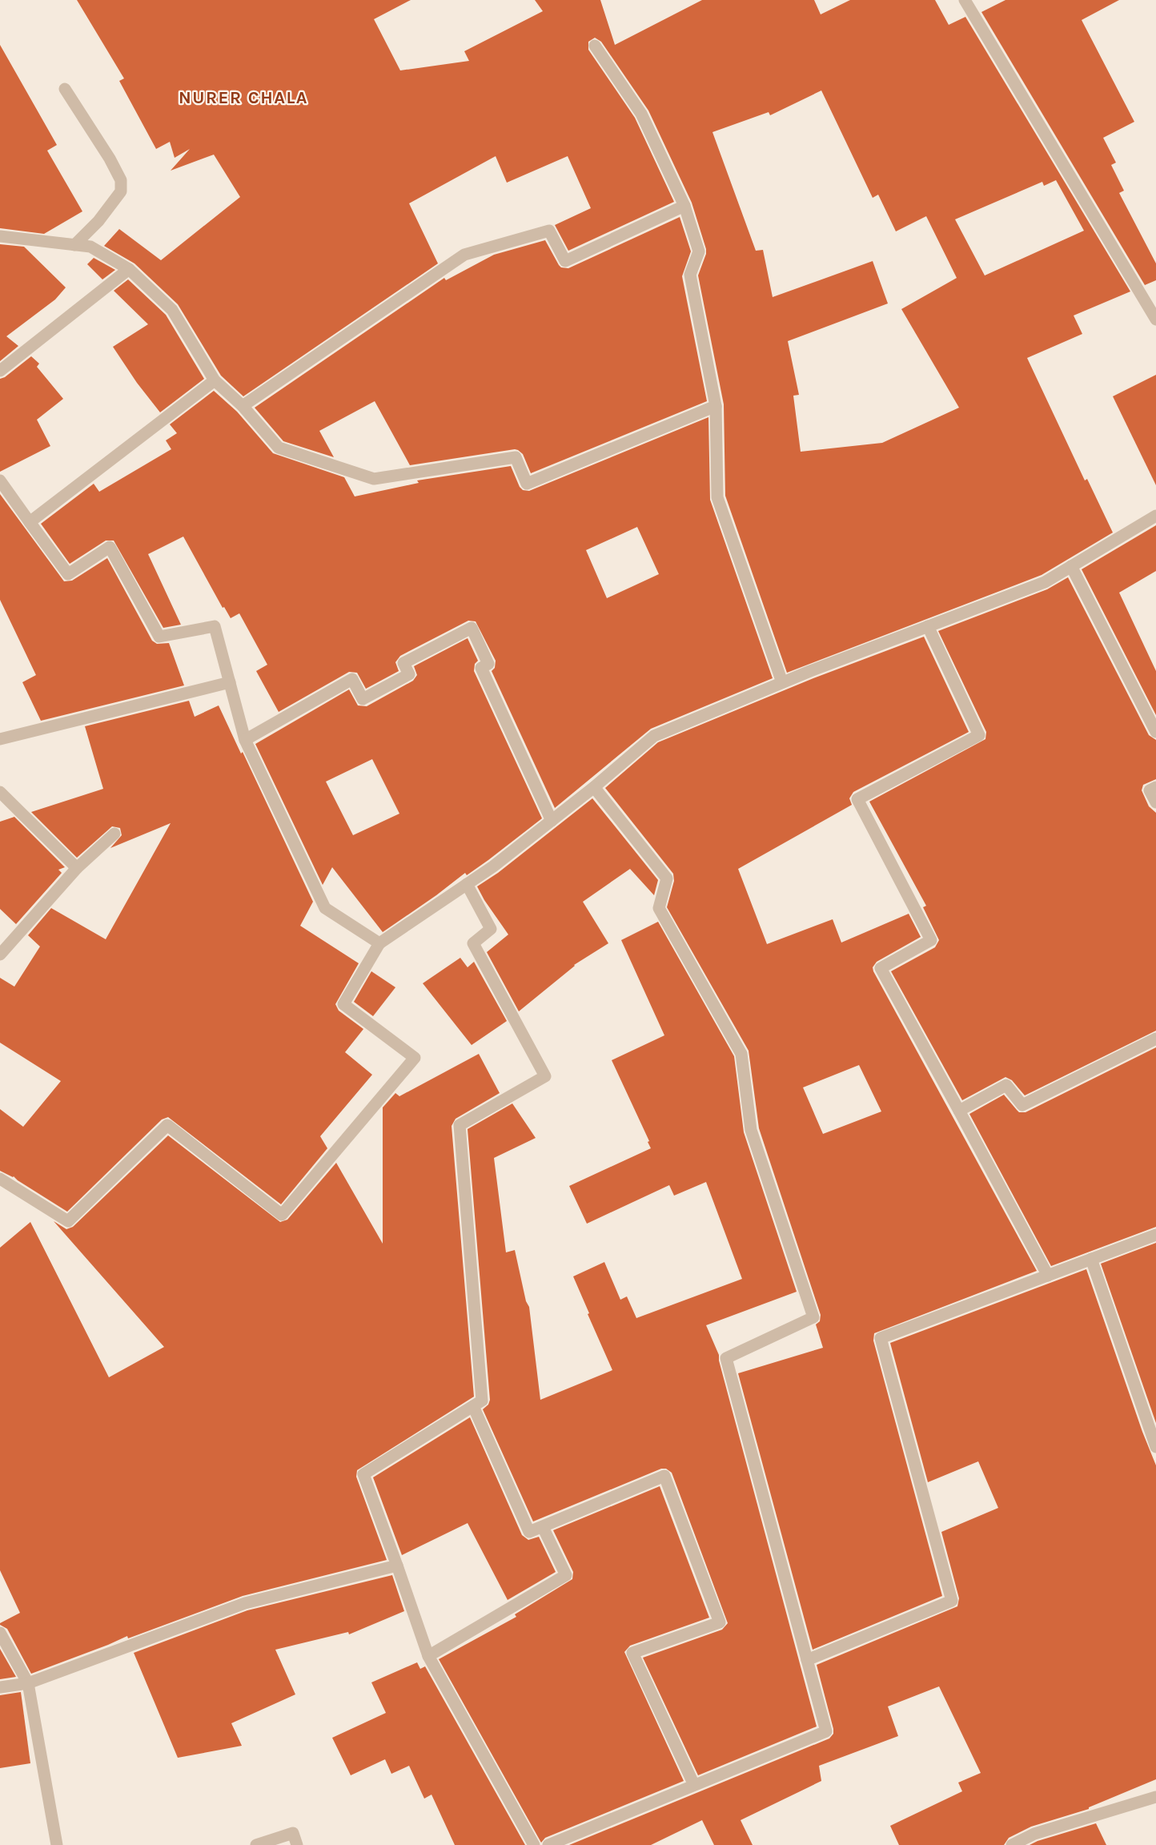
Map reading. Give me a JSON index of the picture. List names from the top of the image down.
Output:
{
  "districts": ["NURER CHALA"]
}
